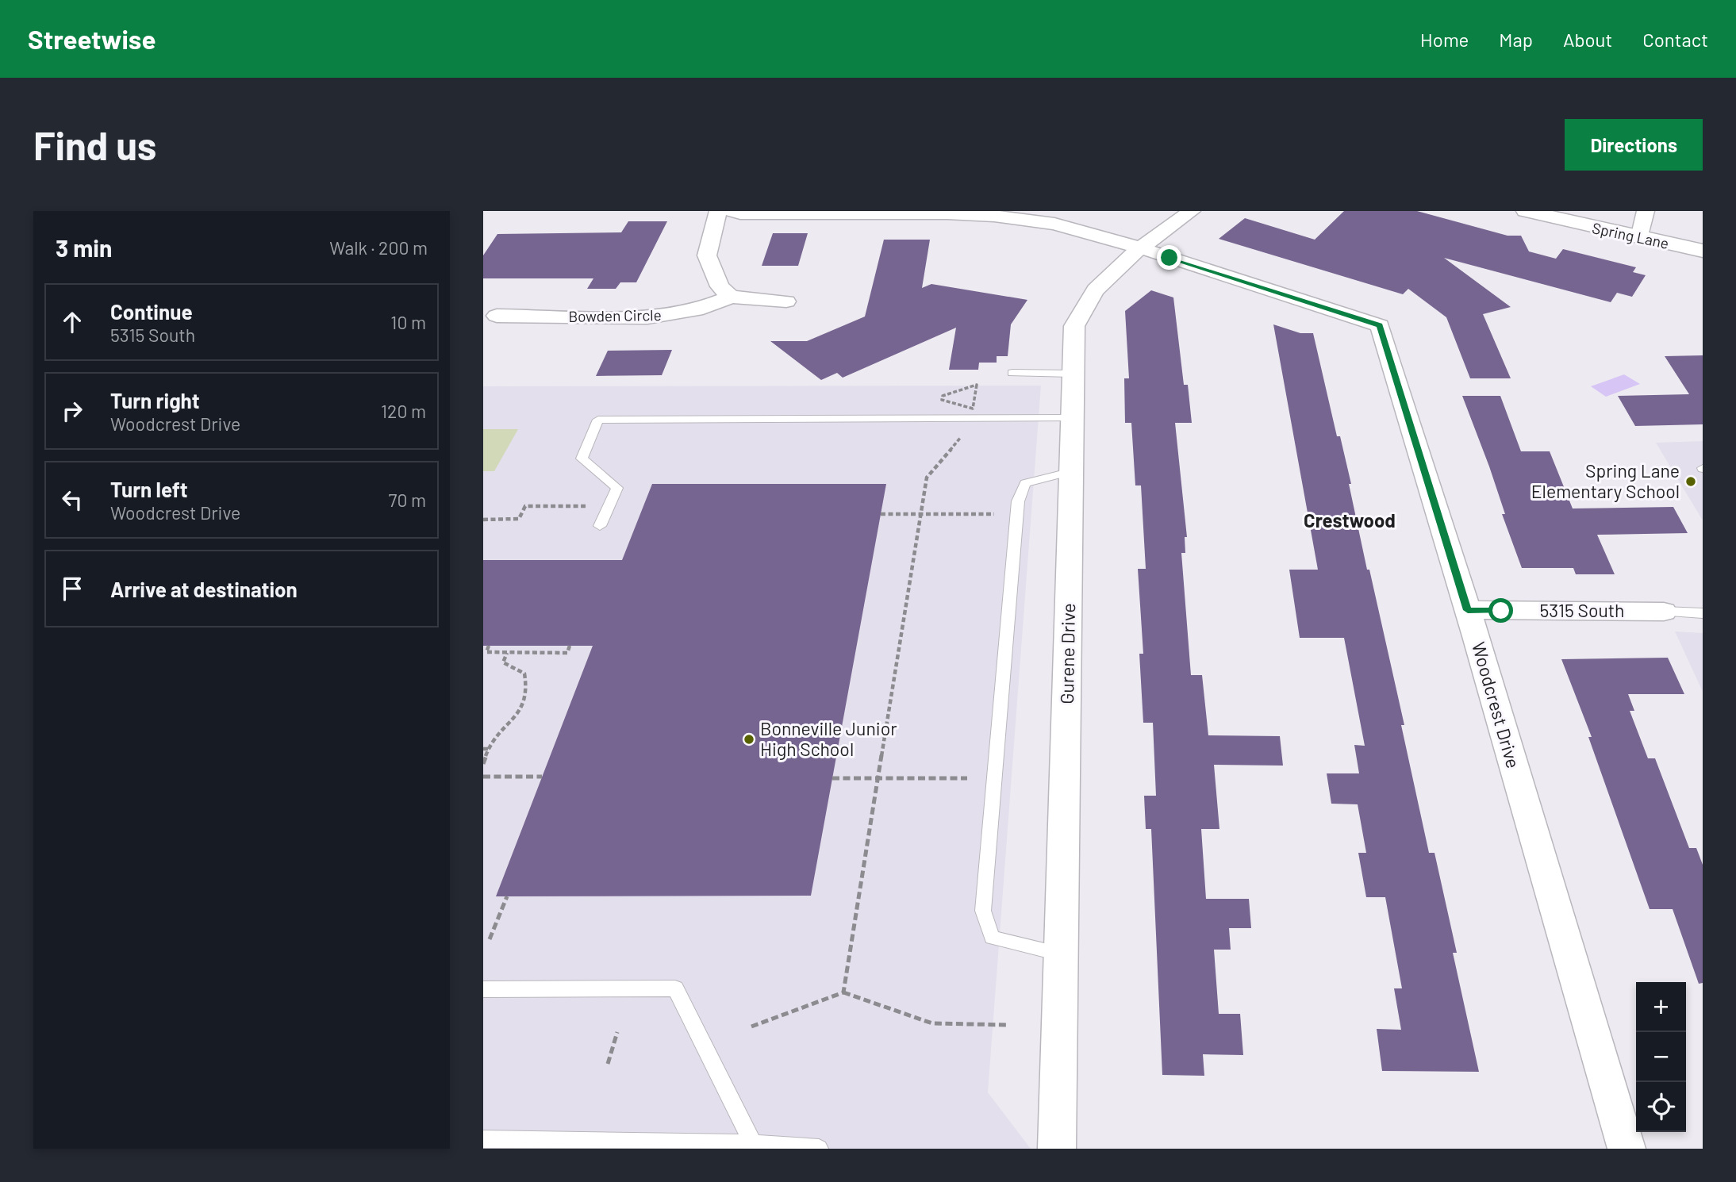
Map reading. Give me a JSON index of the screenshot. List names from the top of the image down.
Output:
{
  "streets": {
    "street": [
      "Spring Lane",
      "Bowden Circle",
      "5315 South",
      "Gurene Drive",
      "Woodcrest Drive"
    ]
  },
  "crossings": [
    ["5315 South", "Woodcrest Drive"],
    ["Gurene Drive", "Woodcrest Drive"]
  ],
  "districts": ["Crestwood"],
  "places": ["Spring Lane Elementary School", "Bonneville Junior High School"],
  "page": {
    "header": "Streetwise",
    "nav": [
      "Home",
      "Map",
      "About",
      "Contact"
    ],
    "buttons": "Directions",
    "title": "Find us",
    "heading": ["3 min", "Walk · 200 m"],
    "list": [
      ["Continue", "5315 South", "10 m"],
      ["Turn right", "Woodcrest Drive", "120 m"],
      ["Turn left", "Woodcrest Drive", "70 m"],
      "Arrive at destination"
    ],
    "map_buttons": ["+", "−"]
  }
}
